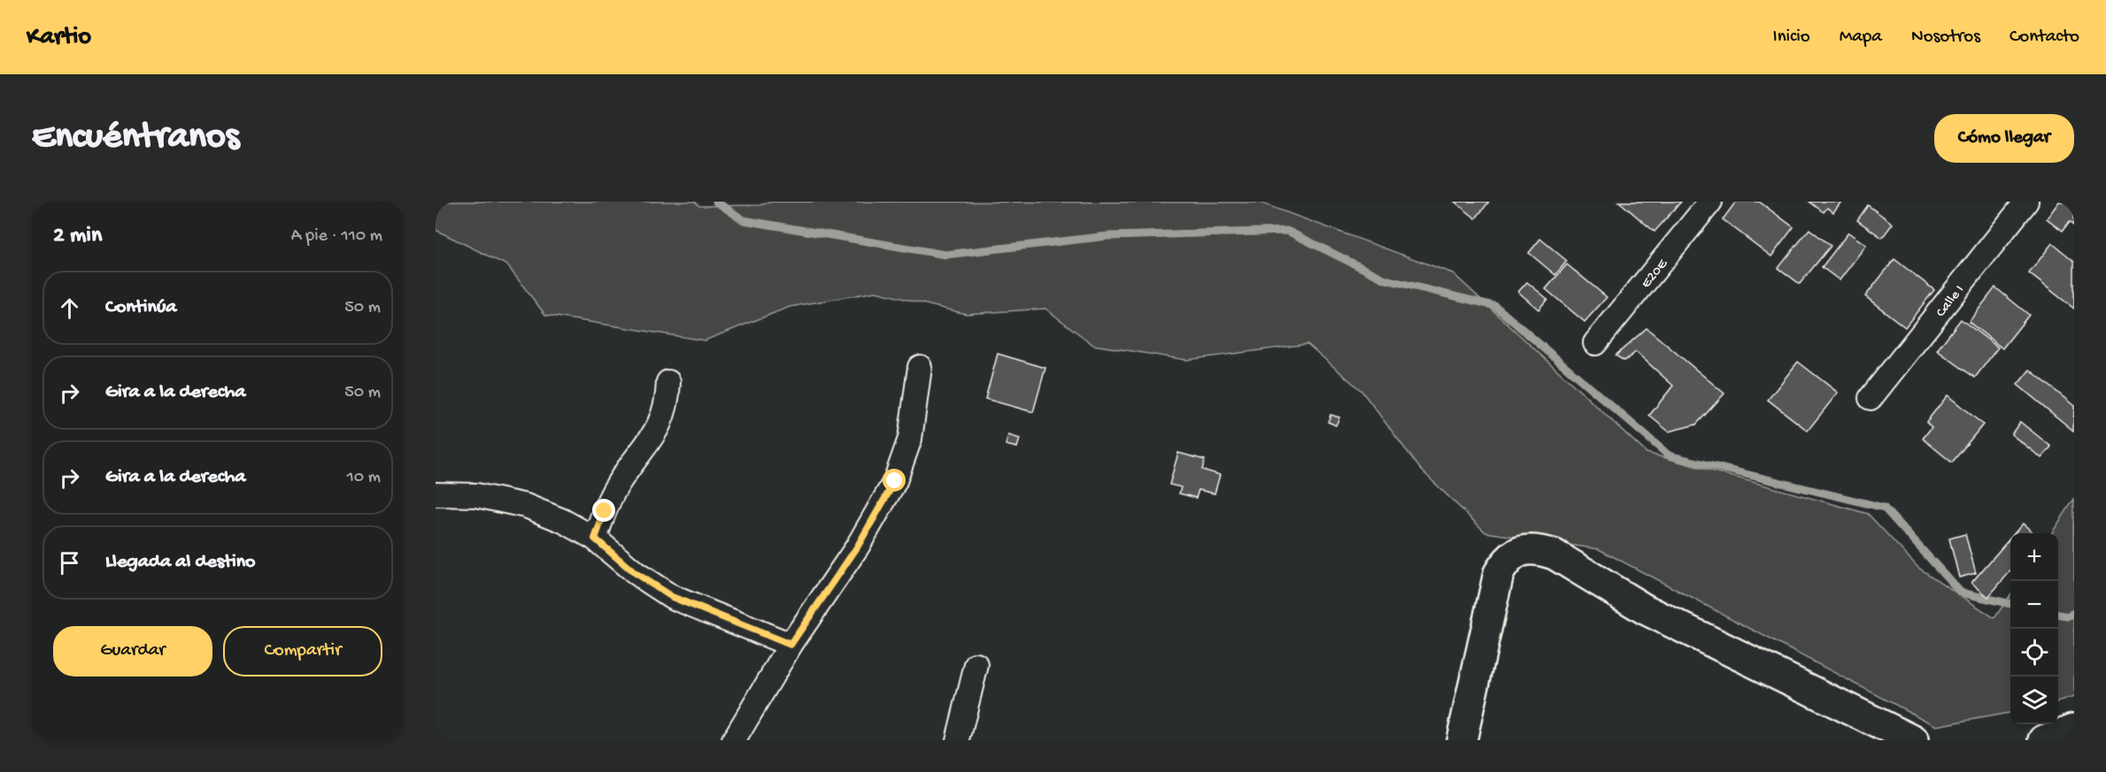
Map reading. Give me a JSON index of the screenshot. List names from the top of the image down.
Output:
{
  "streets": {
    "street": ["E20E", "Calle I"]
  },
  "page": {
    "header": "Kartio",
    "nav": [
      "Inicio",
      "Mapa",
      "Nosotros",
      "Contacto"
    ],
    "buttons": [
      "Cómo llegar",
      ["Guardar", "Compartir"]
    ],
    "title": "Encuéntranos",
    "heading": ["2 min", "A pie · 110 m"],
    "list": [
      ["Continúa", "50 m"],
      ["Gira a la derecha", "50 m"],
      ["Gira a la derecha", "10 m"],
      "Llegada al destino"
    ],
    "map_buttons": ["+", "−"]
  }
}
